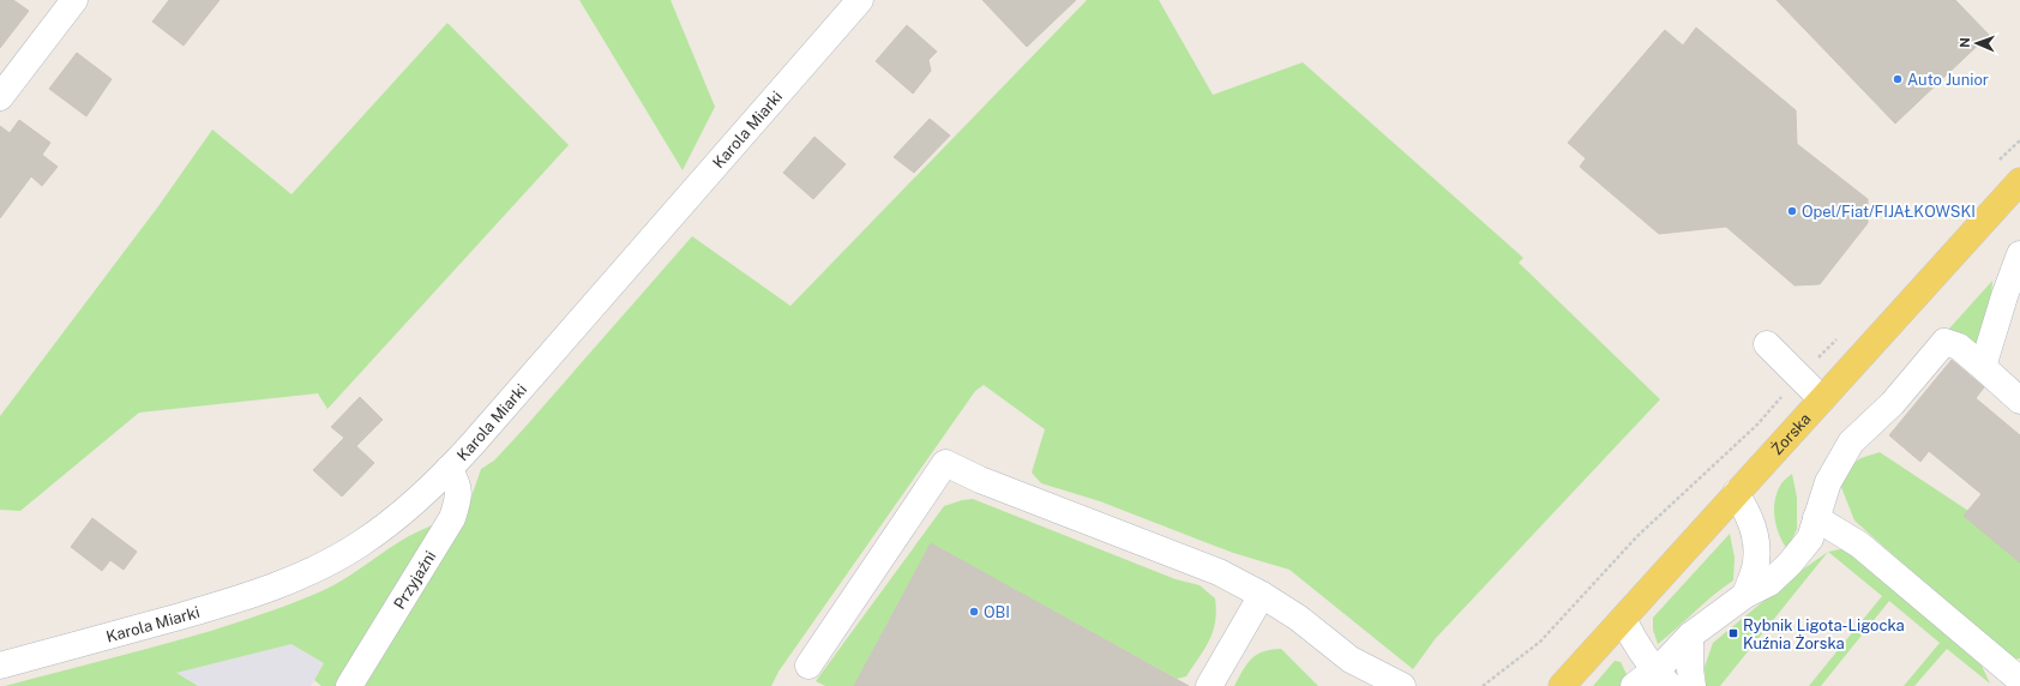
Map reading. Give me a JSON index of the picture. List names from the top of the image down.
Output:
{
  "streets": {
    "main road": ["Żorska"],
    "street": ["Karola Miarki", "Przyjaźni"]
  },
  "crossings": [
    ["Karola Miarki", "Przyjaźni"]
  ],
  "places": {
    "other": ["Auto Junior", "Opel/Fiat/FIJAŁKOWSKI", "OBI"],
    "transit": ["Rybnik Ligota-Ligocka Kuźnia Żorska"]
  },
  "north": "left"
}
